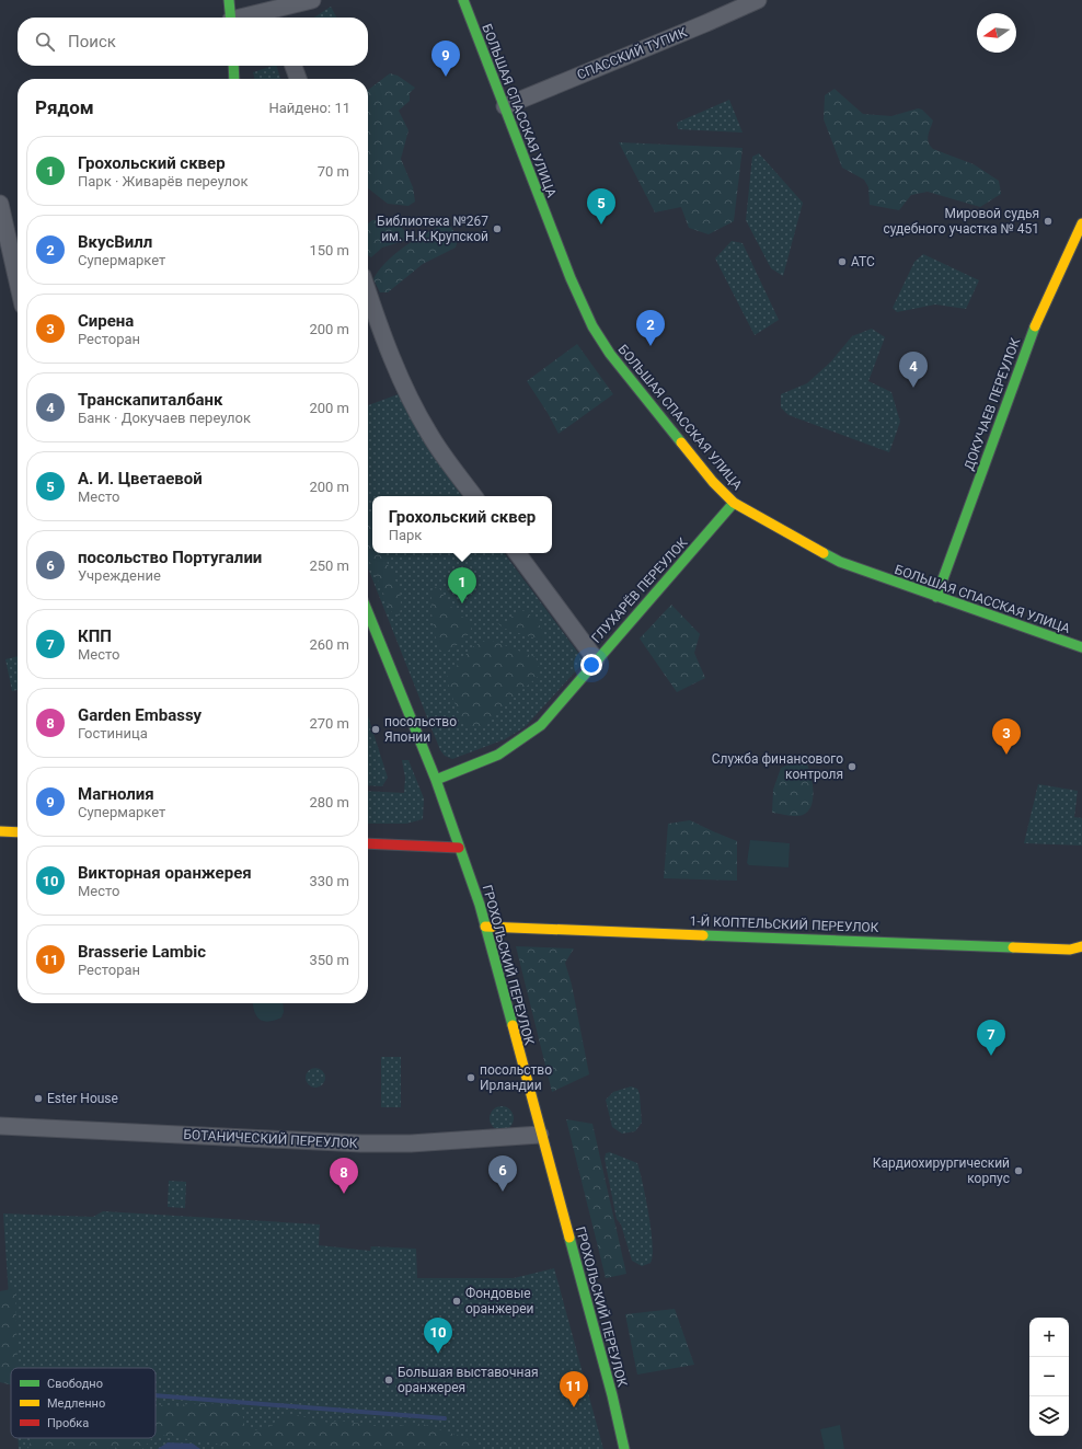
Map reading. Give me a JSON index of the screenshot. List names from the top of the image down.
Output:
{
  "streets": {
    "street": [
      "СПАССКИЙ ТУПИК",
      "БОЛЬШАЯ СПАССКАЯ УЛИЦА",
      "ДОКУЧАЕВ ПЕРЕУЛОК",
      "ГЛУХАРЁВ ПЕРЕУЛОК",
      "1-Й КОПТЕЛЬСКИЙ ПЕРЕУЛОК",
      "ГРОХОЛЬСКИЙ ПЕРЕУЛОК",
      "БОТАНИЧЕСКИЙ ПЕРЕУЛОК"
    ]
  },
  "crossings": [
    ["СПАССКИЙ ТУПИК", "БОЛЬШАЯ СПАССКАЯ УЛИЦА"],
    ["БОЛЬШАЯ СПАССКАЯ УЛИЦА", "ДОКУЧАЕВ ПЕРЕУЛОК"],
    ["БОЛЬШАЯ СПАССКАЯ УЛИЦА", "ГЛУХАРЁВ ПЕРЕУЛОК"],
    ["ГЛУХАРЁВ ПЕРЕУЛОК", "ГРОХОЛЬСКИЙ ПЕРЕУЛОК"],
    ["1-Й КОПТЕЛЬСКИЙ ПЕРЕУЛОК", "ГРОХОЛЬСКИЙ ПЕРЕУЛОК"],
    ["ГРОХОЛЬСКИЙ ПЕРЕУЛОК", "БОТАНИЧЕСКИЙ ПЕРЕУЛОК"]
  ],
  "places": [
    "Мировой судья судебного участка № 451",
    "Библиотека №267 им. Н.К.Крупской",
    "АТС",
    "посольство Японии",
    "Служба финансового контроля",
    "посольство Ирландии",
    "Ester House",
    "Кардиохирургический корпус",
    "Фондовые оранжереи",
    "Большая выставочная оранжерея"
  ],
  "legend": ["Свободно", "Медленно", "Пробка"],
  "north": "left",
  "page": {
    "search": "Поиск",
    "pins": [
      "9",
      "5",
      "2",
      "4",
      "1",
      "3",
      "7",
      "6",
      "8",
      "10",
      "11"
    ],
    "heading": ["Рядом", "Найдено: 11"],
    "list": [
      {
        "mark": "1",
        "name": "Грохольский сквер",
        "note": "Парк · Живарёв переулок",
        "value": "70 m"
      },
      {
        "mark": "2",
        "name": "ВкусВилл",
        "note": "Супермаркет",
        "value": "150 m"
      },
      {
        "mark": "3",
        "name": "Сирена",
        "note": "Ресторан",
        "value": "200 m"
      },
      {
        "mark": "4",
        "name": "Транскапиталбанк",
        "note": "Банк · Докучаев переулок",
        "value": "200 m"
      },
      {
        "mark": "5",
        "name": "А. И. Цветаевой",
        "note": "Место",
        "value": "200 m"
      },
      {
        "mark": "6",
        "name": "посольство Португалии",
        "note": "Учреждение",
        "value": "250 m"
      },
      {
        "mark": "7",
        "name": "КПП",
        "note": "Место",
        "value": "260 m"
      },
      {
        "mark": "8",
        "name": "Garden Embassy",
        "note": "Гостиница",
        "value": "270 m"
      },
      {
        "mark": "9",
        "name": "Магнолия",
        "note": "Супермаркет",
        "value": "280 m"
      },
      {
        "mark": "10",
        "name": "Викторная оранжерея",
        "note": "Место",
        "value": "330 m"
      },
      {
        "mark": "11",
        "name": "Brasserie Lambic",
        "note": "Ресторан",
        "value": "350 m"
      }
    ],
    "popup": ["Грохольский сквер", "Парк"],
    "map_buttons": ["+", "−"]
  }
}
